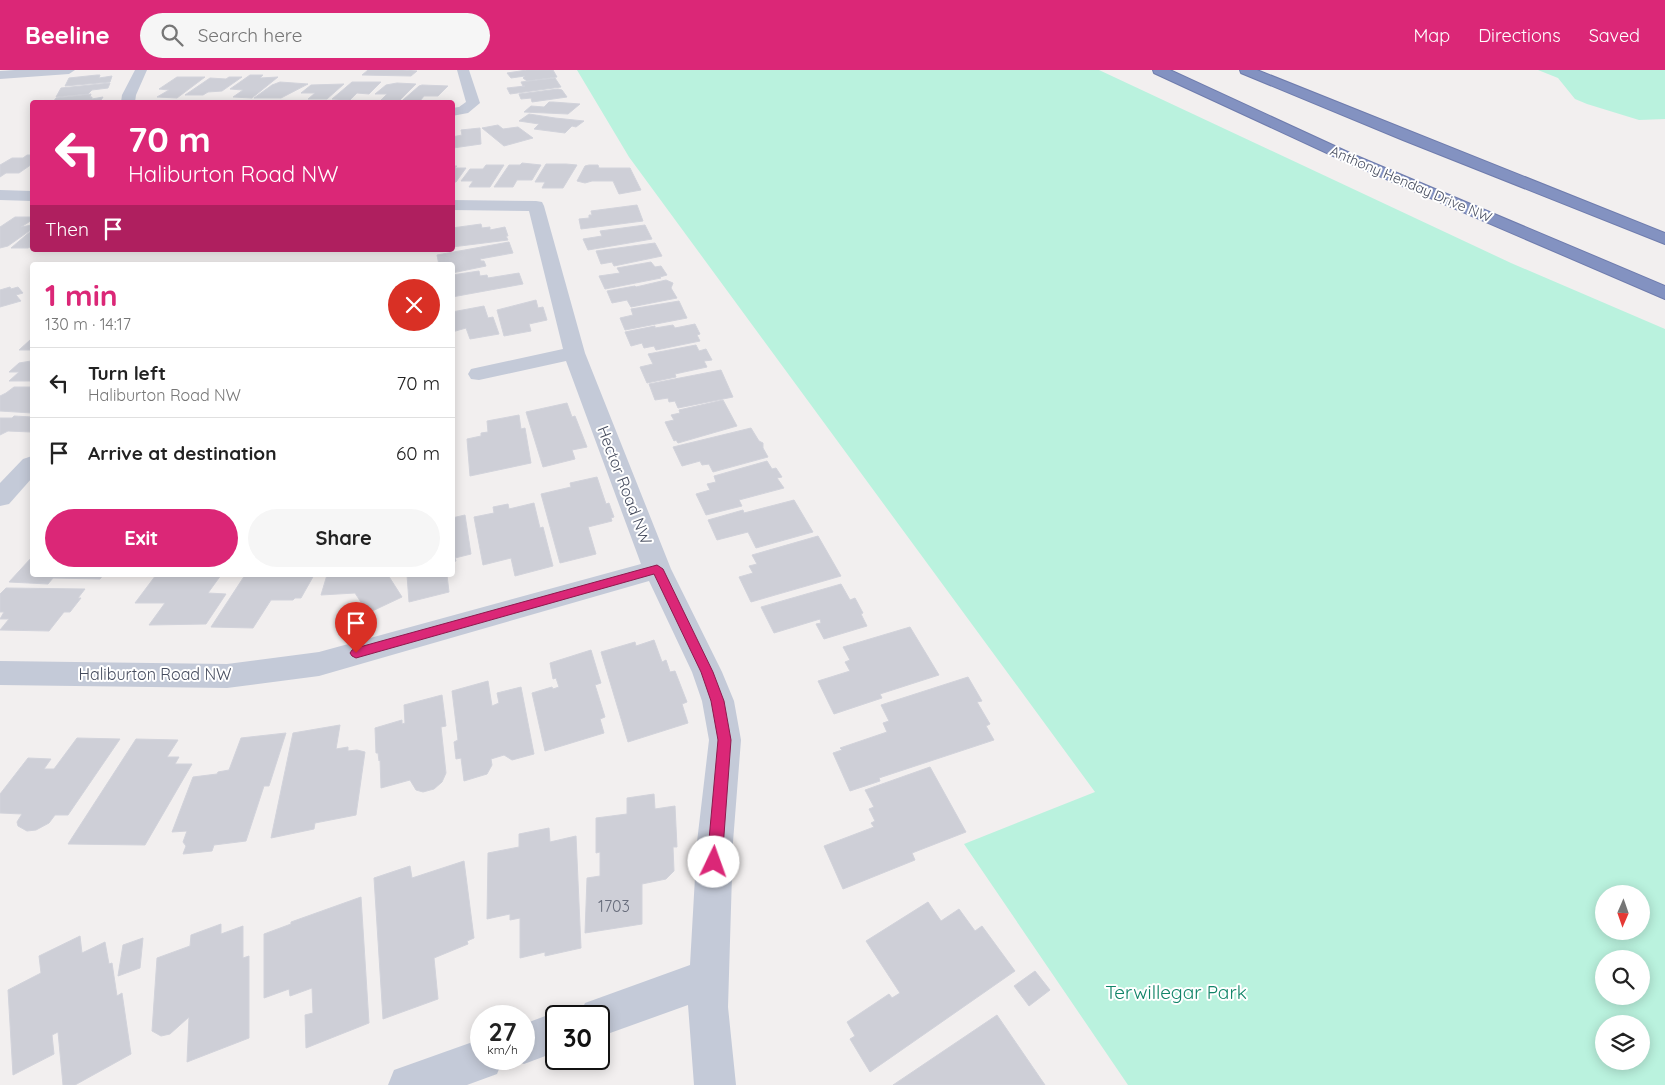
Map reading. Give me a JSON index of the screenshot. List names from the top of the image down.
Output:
{
  "streets": {
    "highway": ["Anthony Henday Drive NW"],
    "street": ["Hector Road NW", "Haliburton Road NW"]
  },
  "crossings": [
    ["Hector Road NW", "Haliburton Road NW"]
  ],
  "parks": ["Terwillegar Park"],
  "house_numbers": ["1703"],
  "north": "bottom",
  "page": {
    "header": "Beeline",
    "search": "Search here",
    "nav": ["Map", "Directions", "Saved"],
    "turn": ["70 m", "Haliburton Road NW"],
    "then": "Then",
    "heading": ["1 min", "130 m · 14:17"],
    "list": [
      {
        "name": "Turn left",
        "note": "Haliburton Road NW",
        "value": "70 m"
      },
      {
        "name": "Arrive at destination",
        "value": "60 m"
      }
    ],
    "buttons": ["Exit", "Share"],
    "speed": "27 km/h",
    "limit": "30"
  }
}
